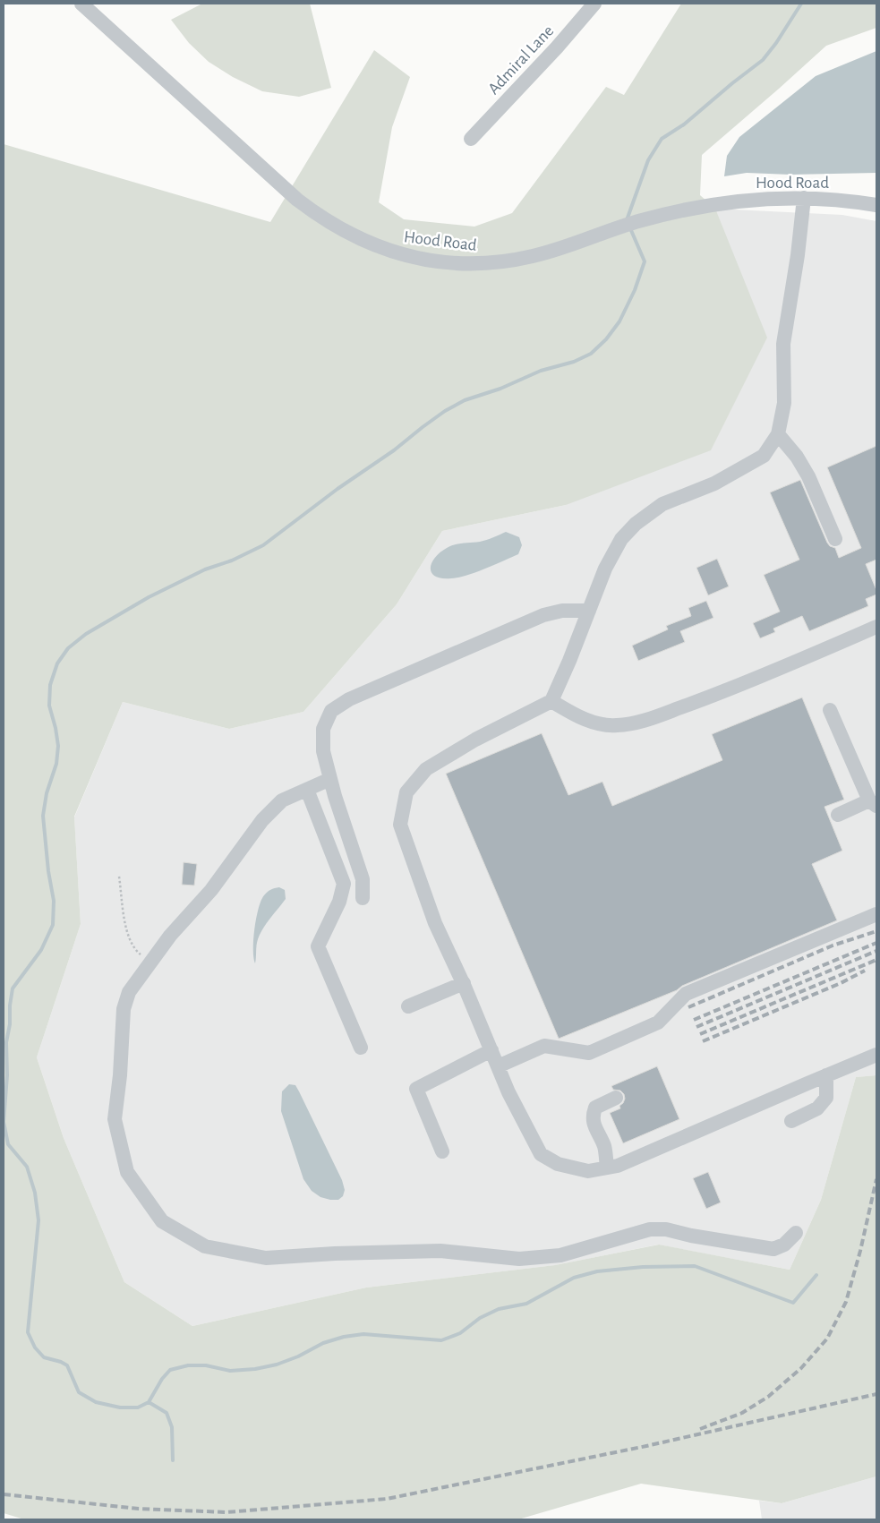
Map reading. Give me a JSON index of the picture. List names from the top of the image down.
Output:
{
  "streets": {
    "street": ["Admiral Lane", "Hood Road"]
  }
}
